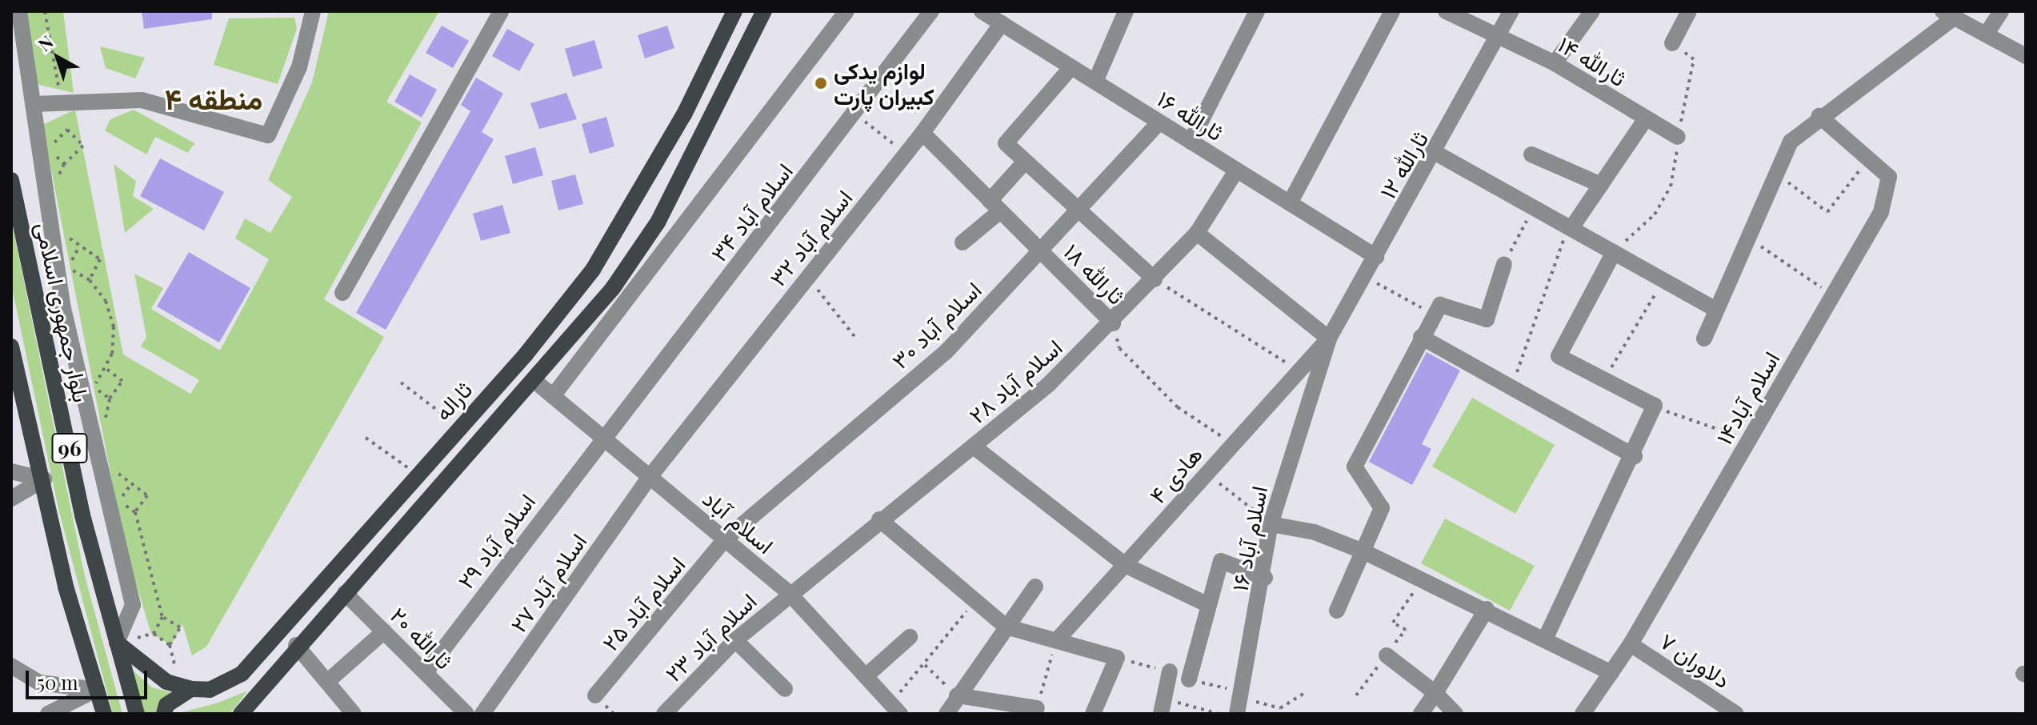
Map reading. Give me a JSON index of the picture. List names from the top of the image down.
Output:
{
  "streets": {
    "main road": ["بلوار جمهوری اسلامی", "ثاراله", "96"],
    "street": [
      "ثارالله ۱۴",
      "ثارالله ۱۶",
      "ثارالله ۱۲",
      "اسلام آباد ۳۴",
      "اسلام آباد ۳۲",
      "ثارالله ۱۸",
      "اسلام آباد ۳۰",
      "اسلام آباد ۲۸",
      "اسلام آباد۱۴",
      "هادی ۴",
      "اسلام آباد",
      "اسلام آباد ۱۶",
      "اسلام آباد ۲۹",
      "اسلام آباد ۲۷",
      "اسلام آباد ۲۵",
      "اسلام آباد ۲۳",
      "ثارالله ۲۰",
      "دلاوران ۷"
    ]
  },
  "crossings": [
    ["ثارالله ۱۴", "ثارالله ۱۲"],
    ["ثارالله ۱۶", "ثارالله ۱۲"],
    ["ثارالله ۱۶", "اسلام آباد ۳۲"],
    ["ثارالله ۱۶", "اسلام آباد ۳۰"],
    ["ثارالله ۱۶", "اسلام آباد ۲۸"],
    ["ثارالله ۱۲", "هادی ۴"],
    ["ثارالله ۱۲", "اسلام آباد ۱۶"],
    ["اسلام آباد ۳۴", "اسلام آباد"],
    ["اسلام آباد ۳۴", "اسلام آباد ۲۹"],
    ["اسلام آباد ۳۲", "ثارالله ۱۸"],
    ["اسلام آباد ۳۲", "اسلام آباد"],
    ["اسلام آباد ۳۲", "اسلام آباد ۲۷"],
    ["ثارالله ۱۸", "اسلام آباد ۳۰"],
    ["ثارالله ۱۸", "اسلام آباد ۲۸"],
    ["ثارالله ۱۸", "هادی ۴"],
    ["اسلام آباد ۳۰", "اسلام آباد"],
    ["اسلام آباد ۳۰", "اسلام آباد ۲۵"],
    ["اسلام آباد ۲۸", "اسلام آباد"],
    ["اسلام آباد ۲۸", "اسلام آباد ۲۳"],
    ["اسلام آباد۱۴", "دلاوران ۷"],
    ["ثاراله", "اسلام آباد"],
    ["ثاراله", "ثارالله ۲۰"],
    ["هادی ۴", "اسلام آباد ۱۶"],
    ["اسلام آباد", "اسلام آباد ۲۹"],
    ["اسلام آباد", "اسلام آباد ۲۷"],
    ["اسلام آباد", "اسلام آباد ۲۵"],
    ["اسلام آباد", "اسلام آباد ۲۳"],
    ["اسلام آباد ۲۹", "ثارالله ۲۰"]
  ],
  "districts": ["منطقه ۴"],
  "places": ["لوازم یدکی کبیران پارت"],
  "scale_bar": "50 m",
  "north": "top left"
}
